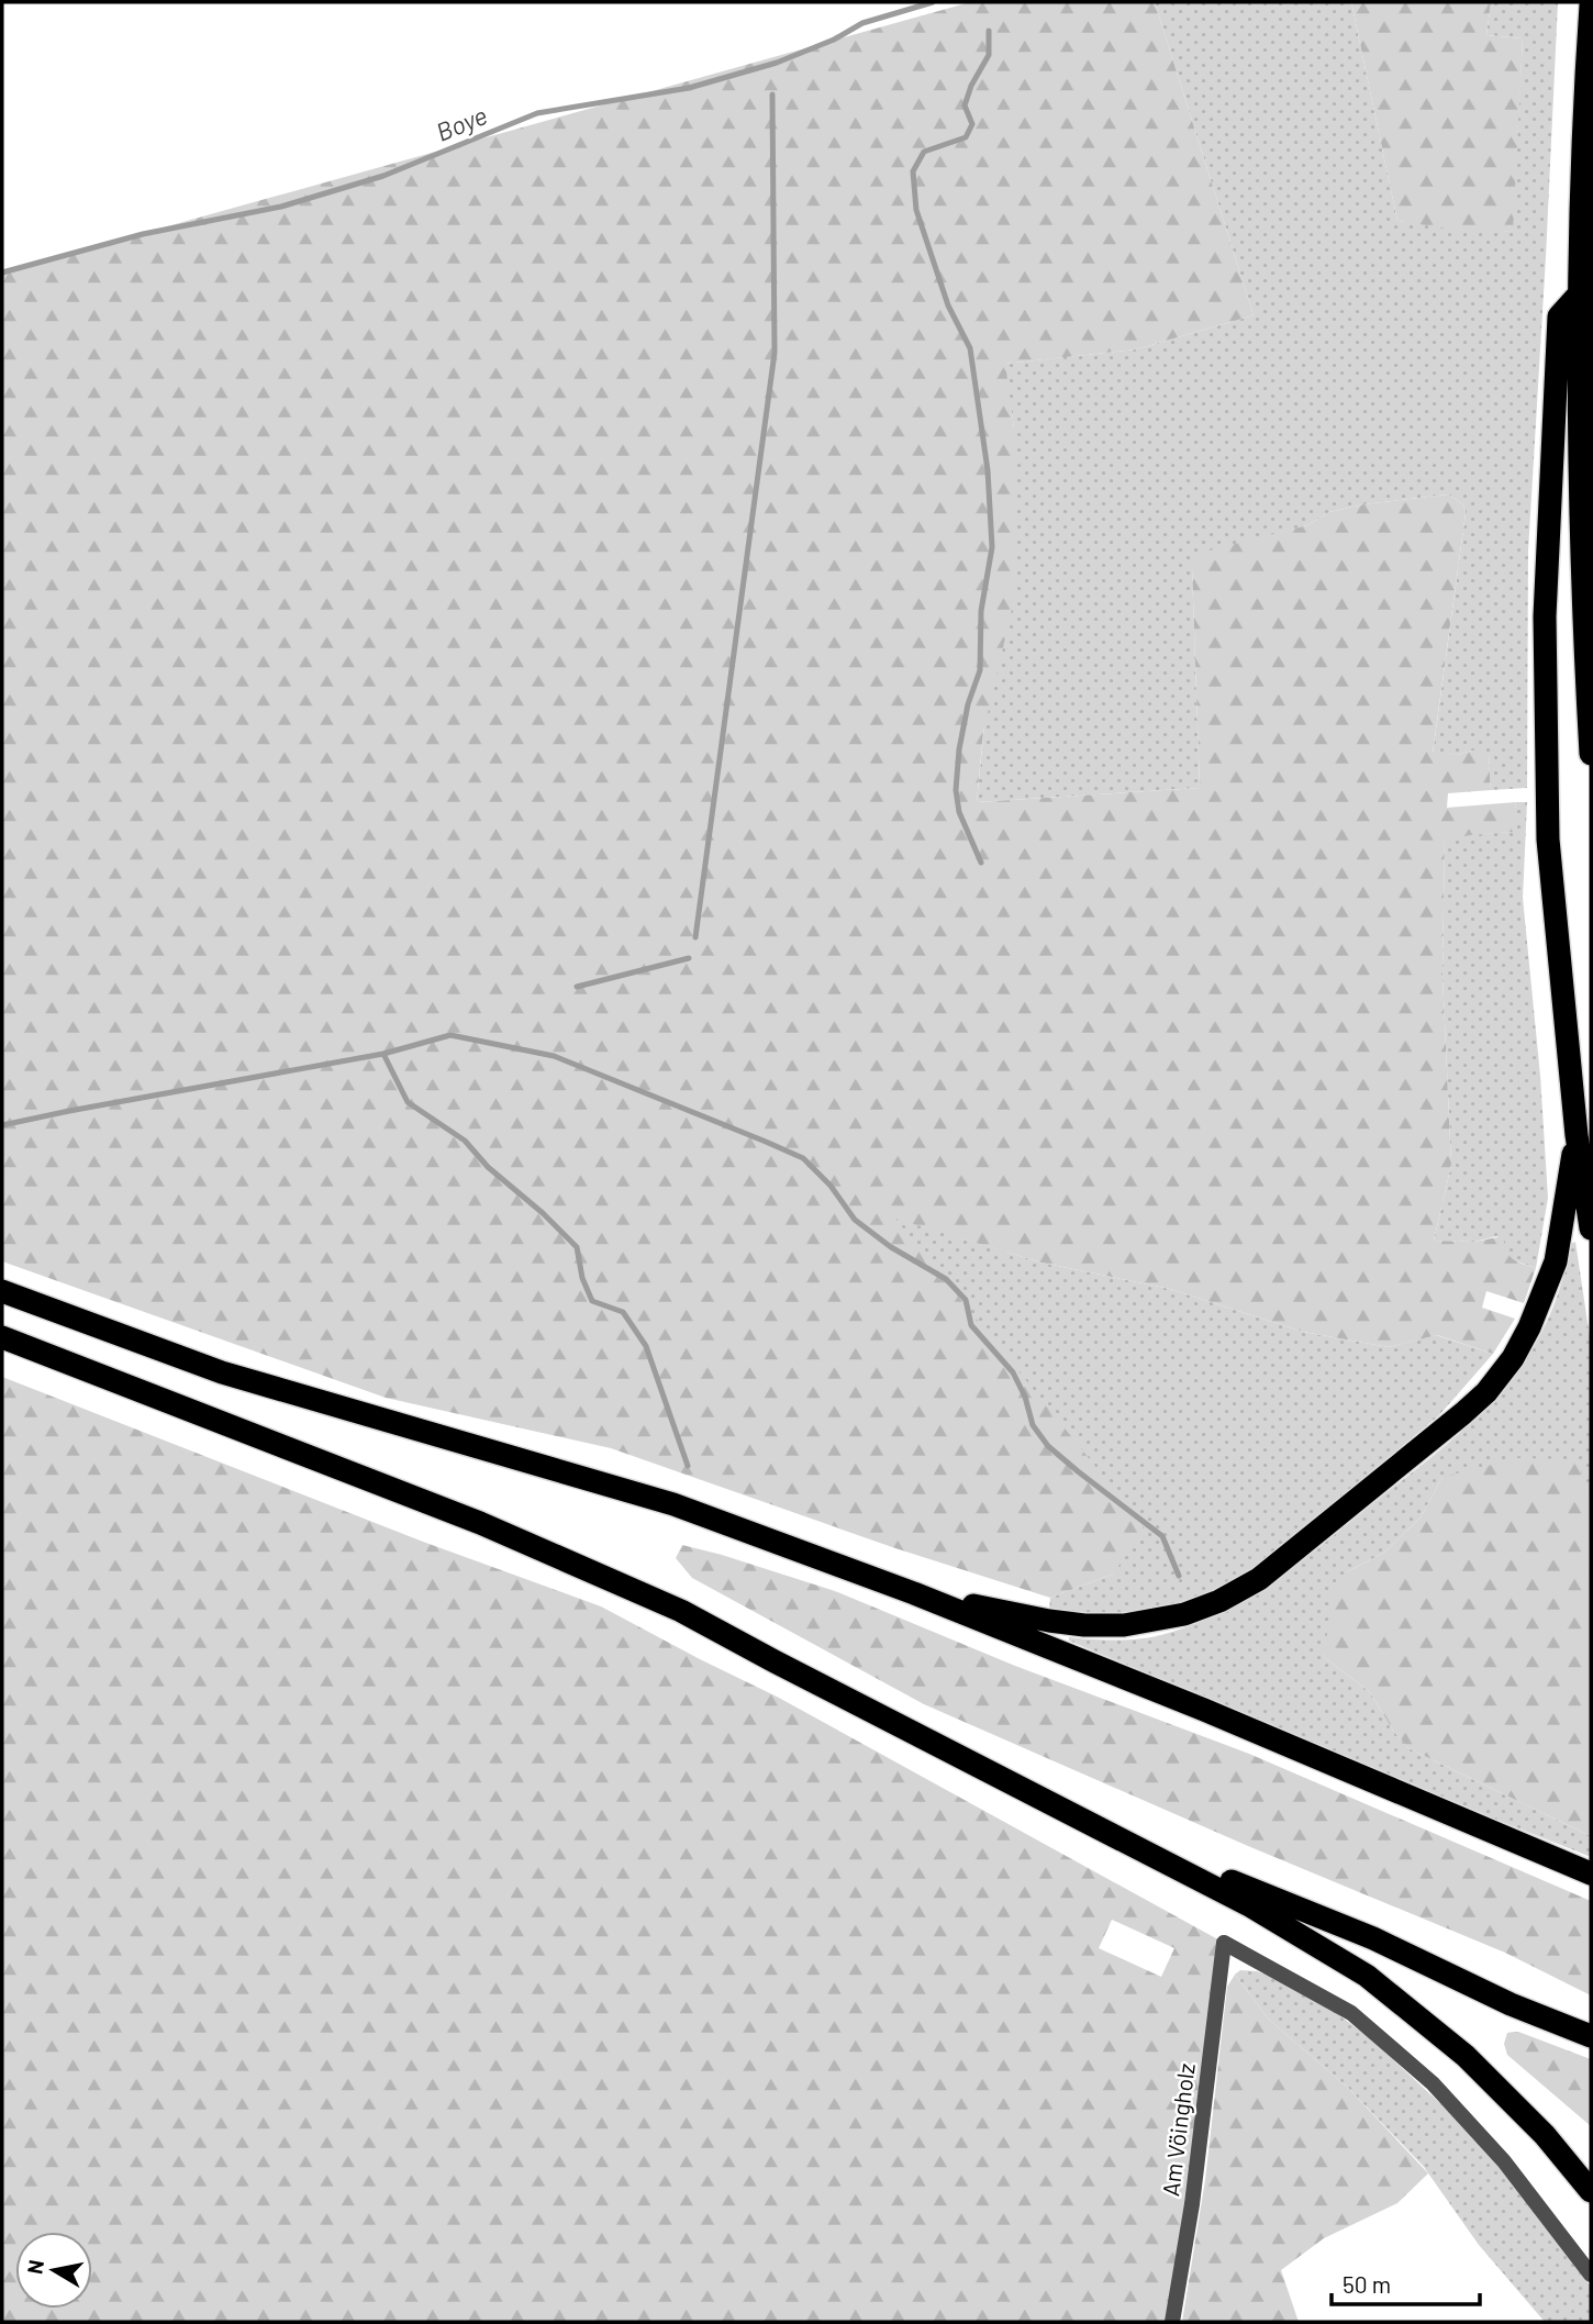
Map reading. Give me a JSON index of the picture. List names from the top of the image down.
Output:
{
  "streets": {
    "street": ["Am Vöingholz"]
  },
  "water": ["Boye"],
  "scale_bar": "50 m",
  "north": "left"
}
